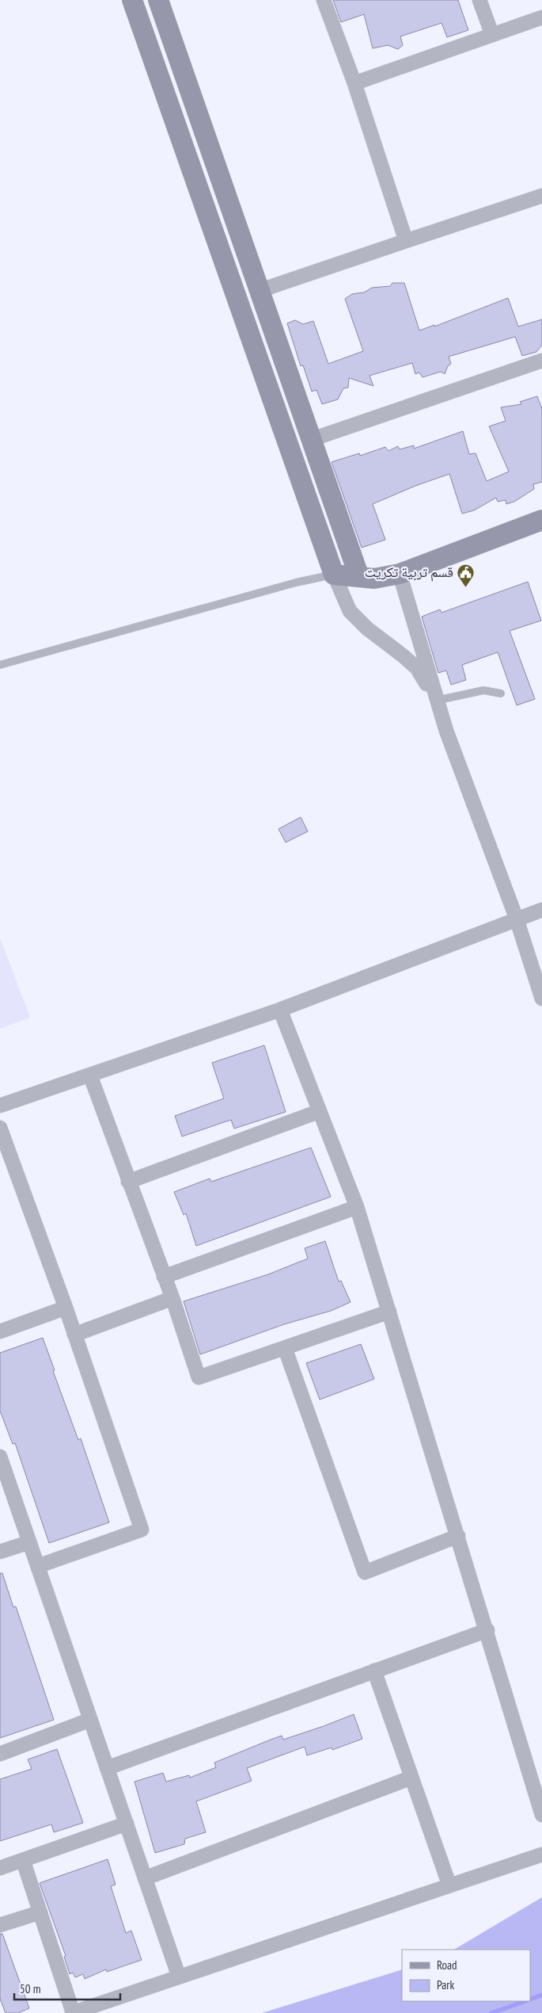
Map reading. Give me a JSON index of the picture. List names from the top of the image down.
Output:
{
  "places": {
    "public building": ["قسم تربية تكريت"]
  },
  "legend": ["Road", "Park"],
  "scale_bar": "50 m"
}
